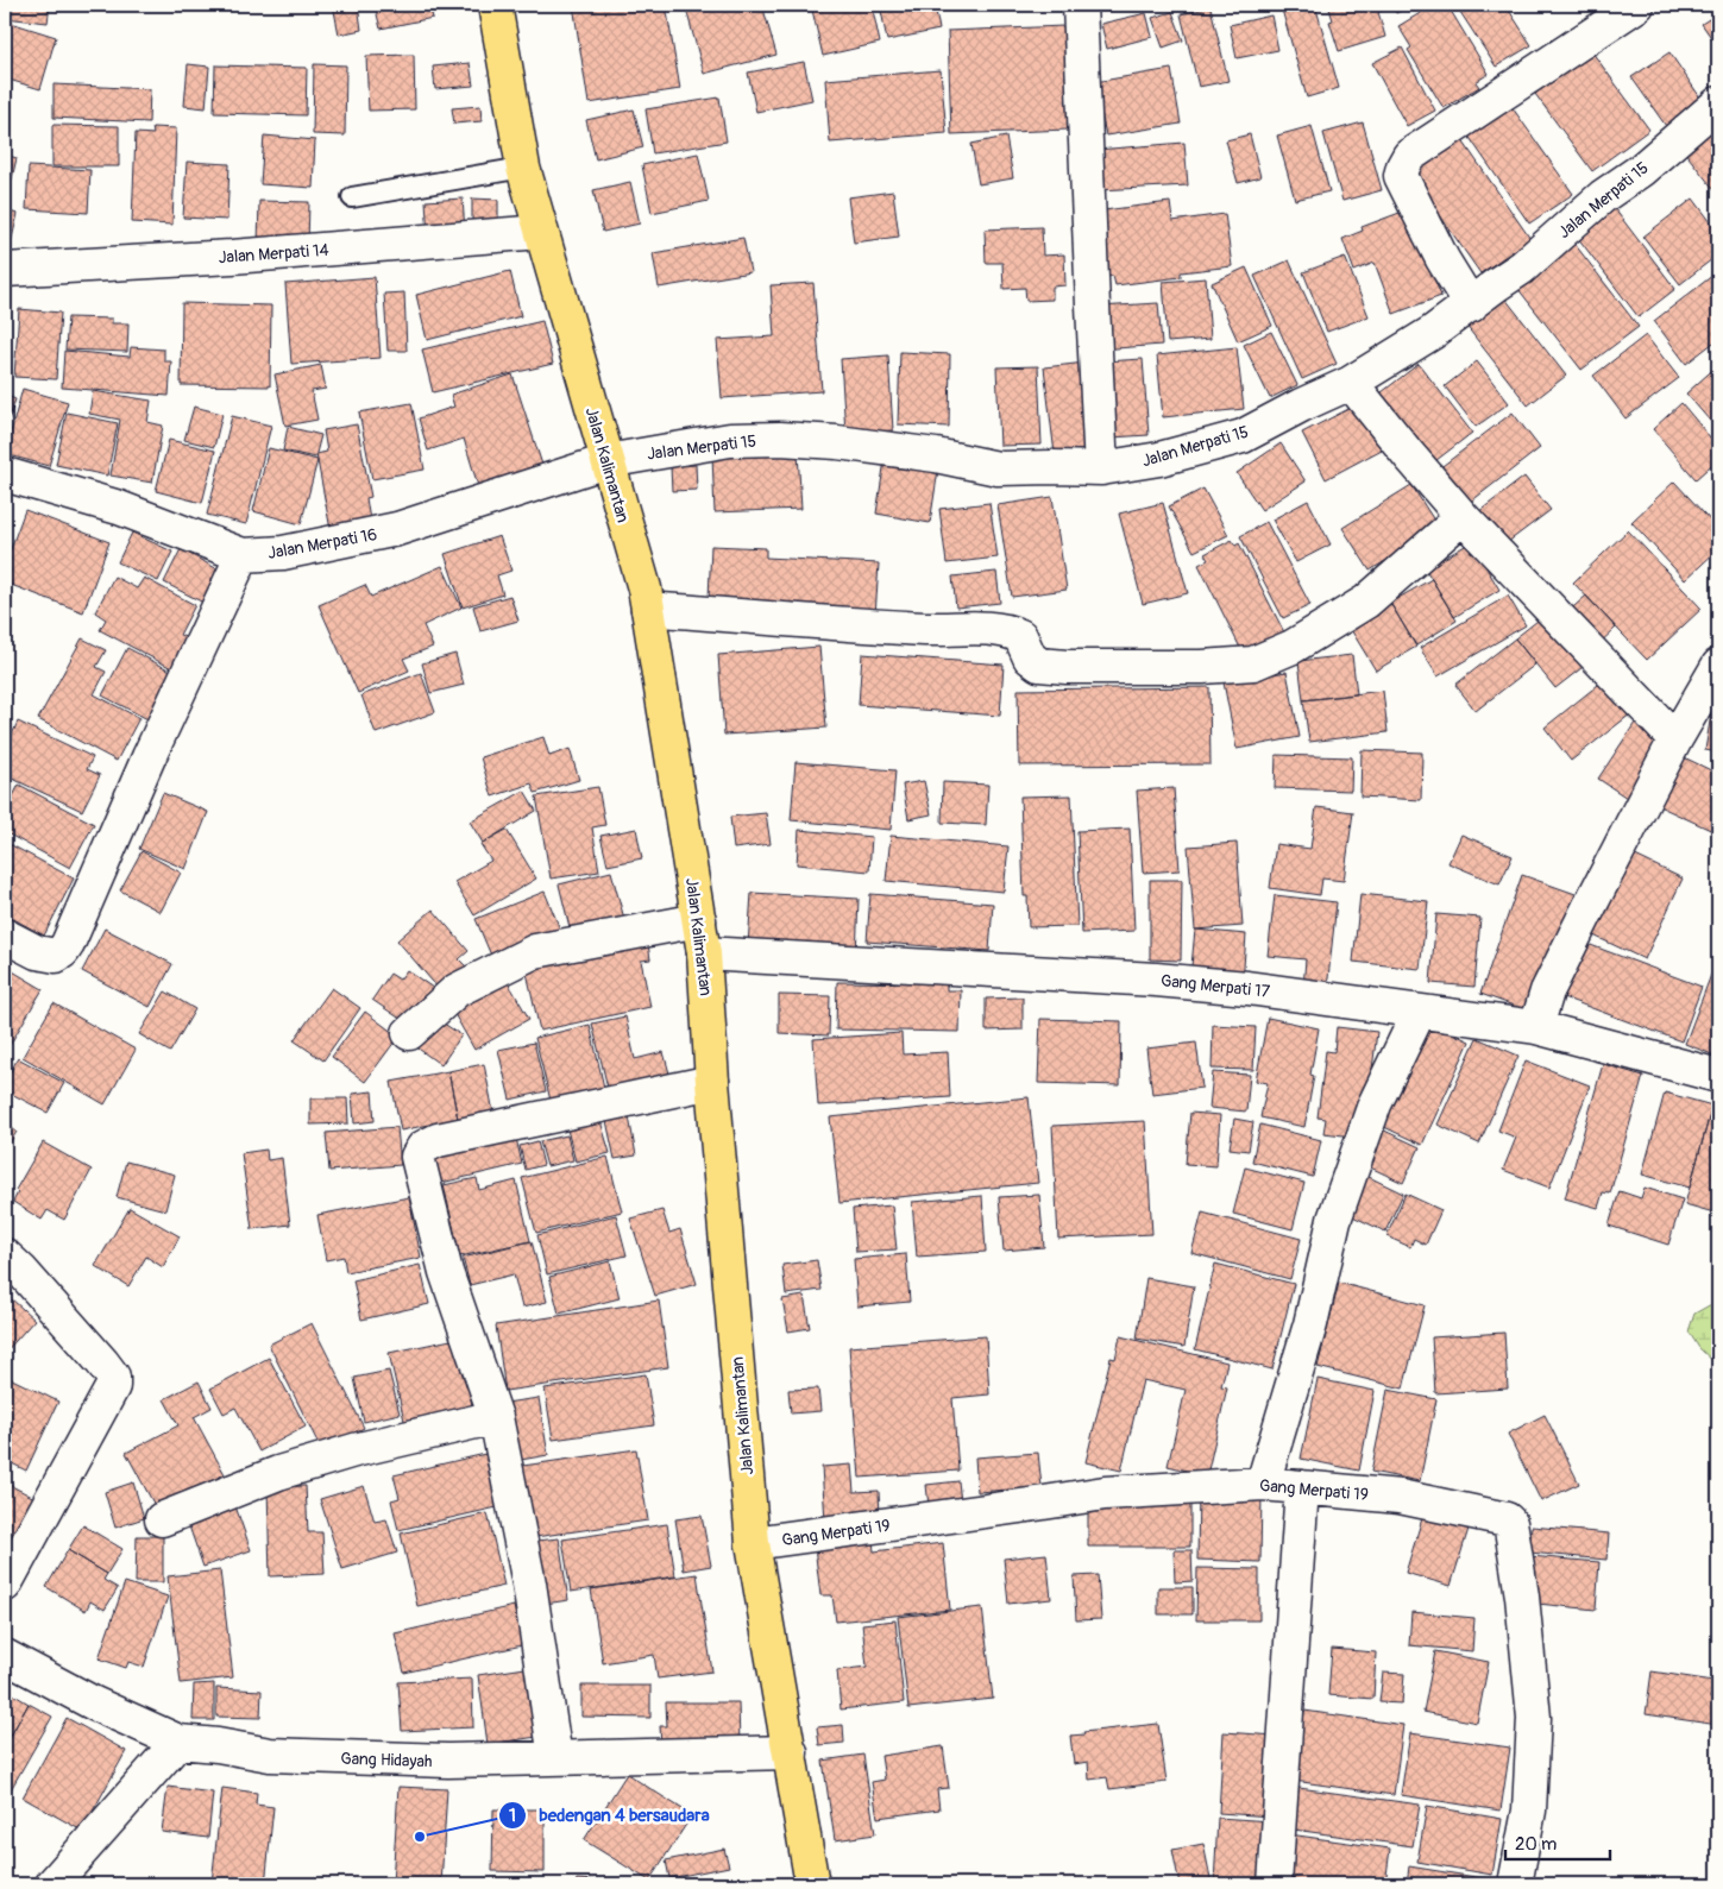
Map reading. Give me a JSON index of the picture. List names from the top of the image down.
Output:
{
  "streets": {
    "main road": ["Jalan Kalimantan"],
    "street": [
      "Jalan Merpati 15",
      "Jalan Merpati 14",
      "Jalan Merpati 16",
      "Gang Merpati 17",
      "Gang Merpati 19",
      "Gang Hidayah"
    ]
  },
  "crossings": [
    ["Jalan Merpati 15", "Jalan Kalimantan"],
    ["Jalan Merpati 15", "Jalan Merpati 16"],
    ["Jalan Merpati 14", "Jalan Kalimantan"],
    ["Jalan Kalimantan", "Jalan Merpati 16"],
    ["Jalan Kalimantan", "Gang Merpati 17"],
    ["Jalan Kalimantan", "Gang Merpati 19"],
    ["Jalan Kalimantan", "Gang Hidayah"]
  ],
  "places": ["bedengan 4 bersaudara"],
  "scale_bar": "20 m"
}
